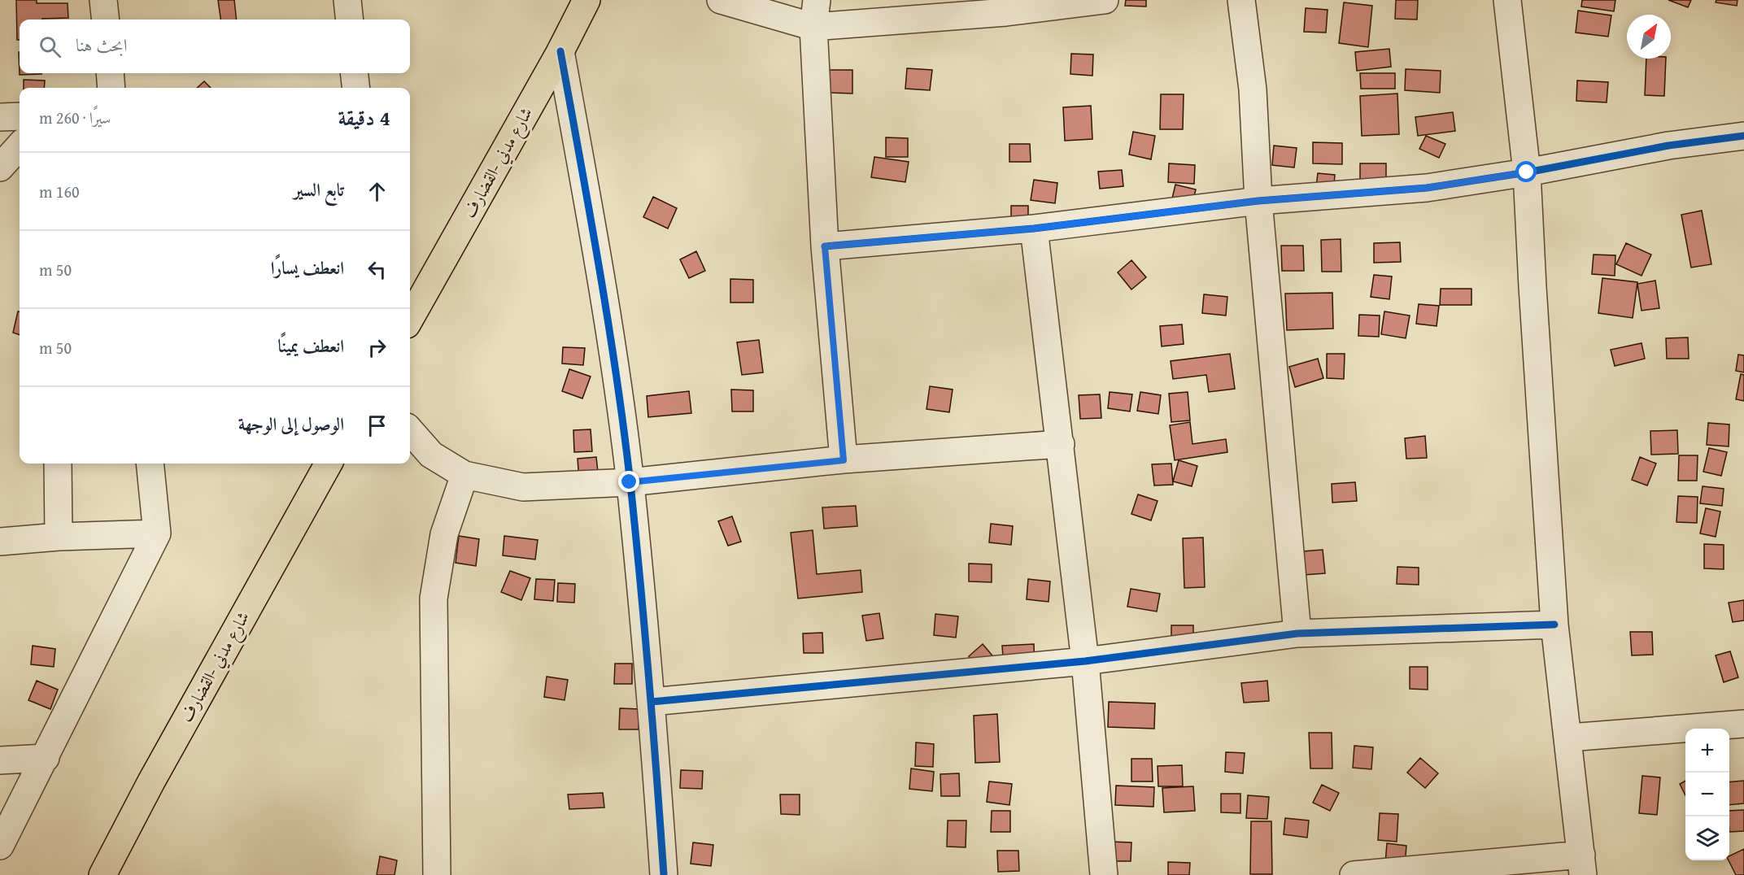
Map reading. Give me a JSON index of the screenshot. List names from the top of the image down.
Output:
{
  "streets": {
    "highway": ["شارع مدني -القضارف"]
  },
  "north": "top right",
  "page": {
    "search": "ابحث هنا",
    "heading": ["4 دقيقة", "سيرًا · 260 m"],
    "list": [
      ["تابع السير", "160 m"],
      ["انعطف يسارًا", "50 m"],
      ["انعطف يمينًا", "50 m"],
      "الوصول إلى الوجهة"
    ],
    "map_buttons": ["+", "−"]
  }
}
